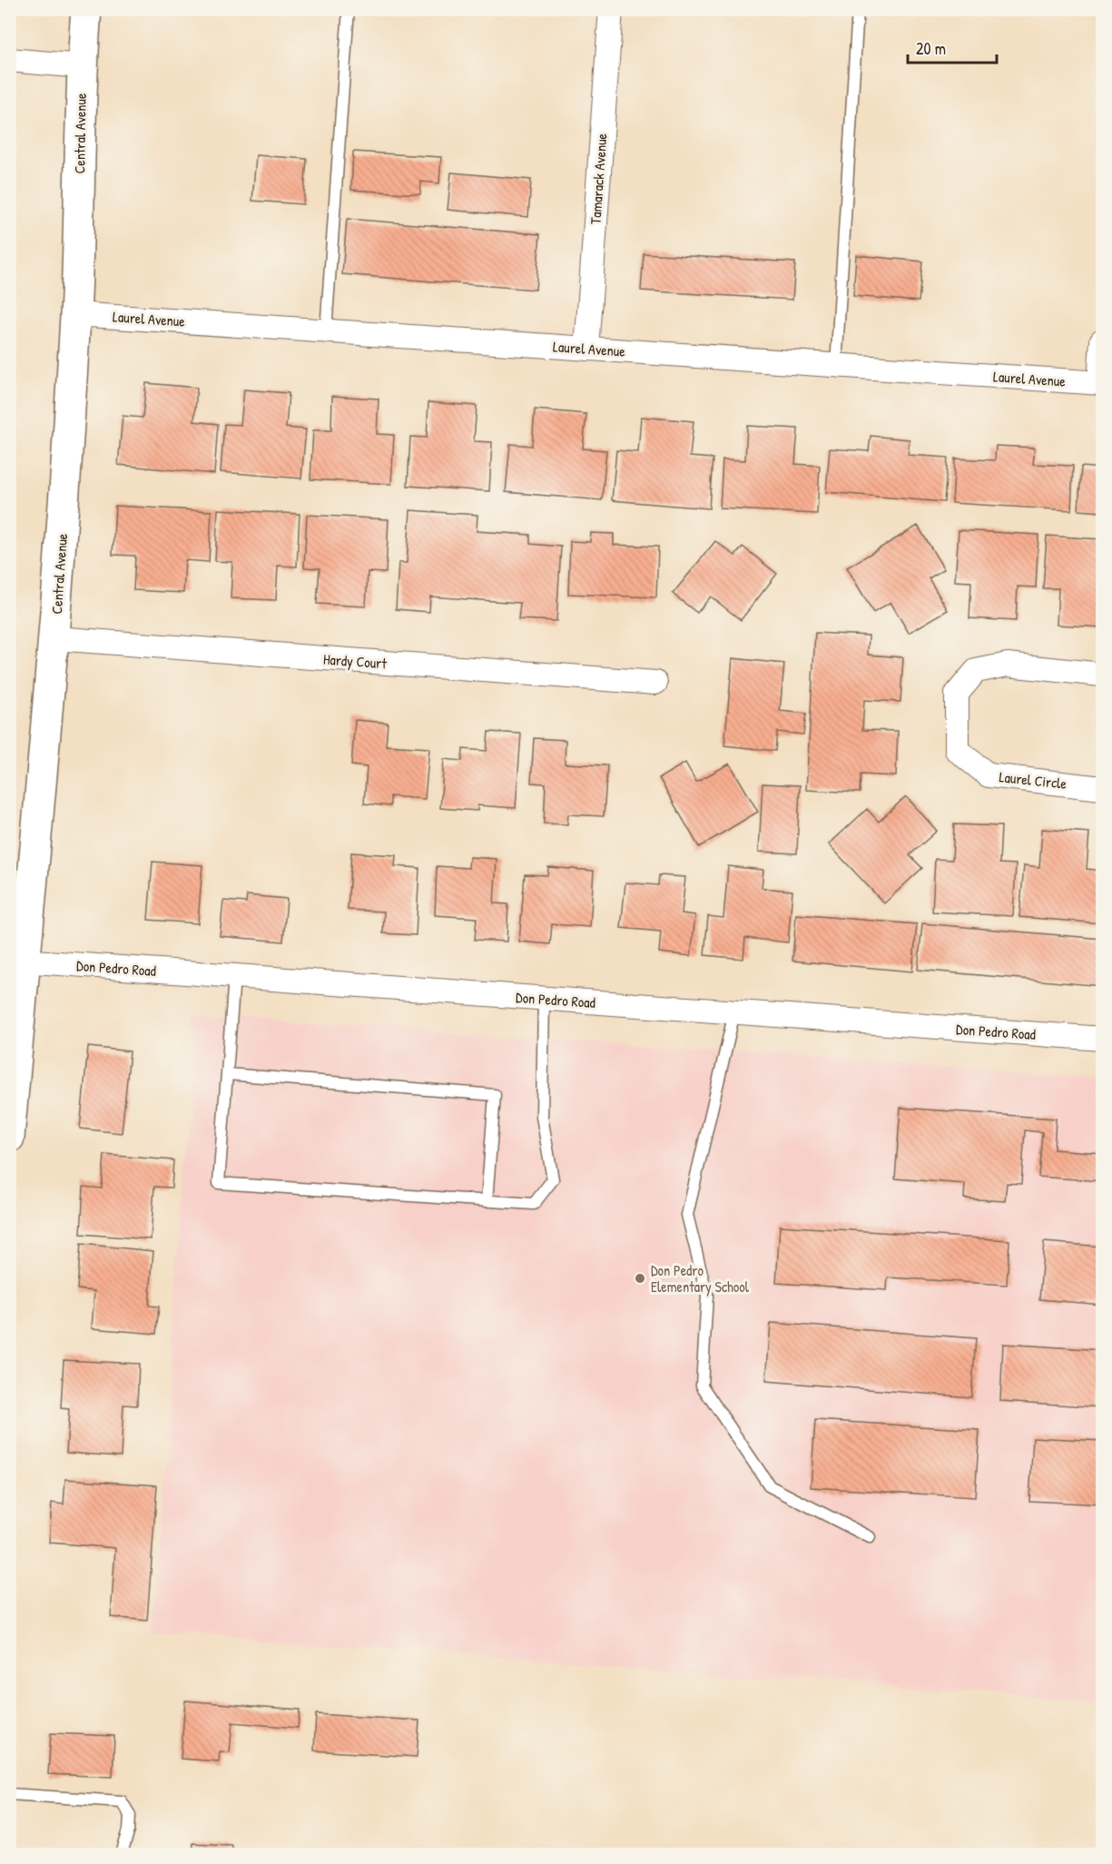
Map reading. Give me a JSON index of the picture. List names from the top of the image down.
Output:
{
  "streets": {
    "street": [
      "Central Avenue",
      "Tamarack Avenue",
      "Laurel Avenue",
      "Hardy Court",
      "Laurel Circle",
      "Don Pedro Road"
    ]
  },
  "crossings": [
    ["Central Avenue", "Laurel Avenue"],
    ["Central Avenue", "Hardy Court"],
    ["Central Avenue", "Don Pedro Road"],
    ["Tamarack Avenue", "Laurel Avenue"]
  ],
  "places": ["Don Pedro Elementary School"],
  "scale_bar": "20 m"
}
